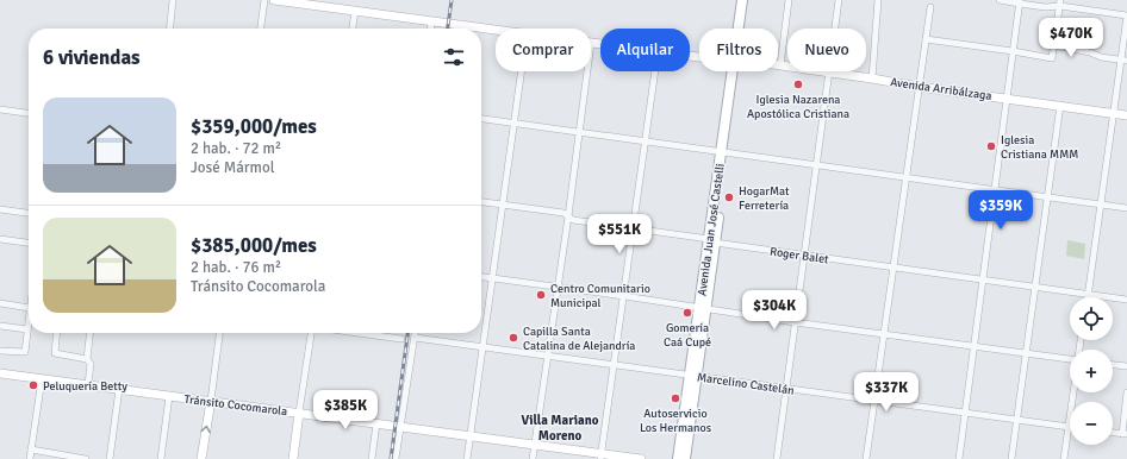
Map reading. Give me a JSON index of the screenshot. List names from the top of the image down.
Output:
{
  "streets": {
    "main road": ["Avenida Arribálzaga", "Avenida Juan José Castelli", "Tránsito Cocomarola"],
    "street": ["Roger Balet", "Marcelino Castelán"]
  },
  "crossings": [
    ["Avenida Juan José Castelli", "Roger Balet"],
    ["Avenida Juan José Castelli", "Marcelino Castelán"]
  ],
  "districts": ["Villa Mariano Moreno"],
  "places": [
    "Iglesia Nazarena Apostólica Cristiana",
    "Iglesia Cristiana MMM",
    "HogarMat Ferretería",
    "Centro Comunitario Municipal",
    "Gomería Caá Cupé",
    "Capilla Santa Catalina de Alejandría",
    "Peluquería Betty",
    "Autoservicio Los Hermanos"
  ],
  "page": {
    "price": [
      "$470K",
      "$359K",
      "$551K",
      "$304K",
      "$337K",
      "$385K"
    ],
    "chip": [
      "Comprar",
      "Alquilar",
      "Filtros",
      "Nuevo"
    ],
    "heading": "6 viviendas",
    "list": [
      {
        "name": "$359,000/mes",
        "note": "2 hab. · 72 m² · José Mármol"
      },
      {
        "name": "$385,000/mes",
        "note": "2 hab. · 76 m² · Tránsito Cocomarola"
      }
    ],
    "map_buttons": ["+", "−"]
  }
}
